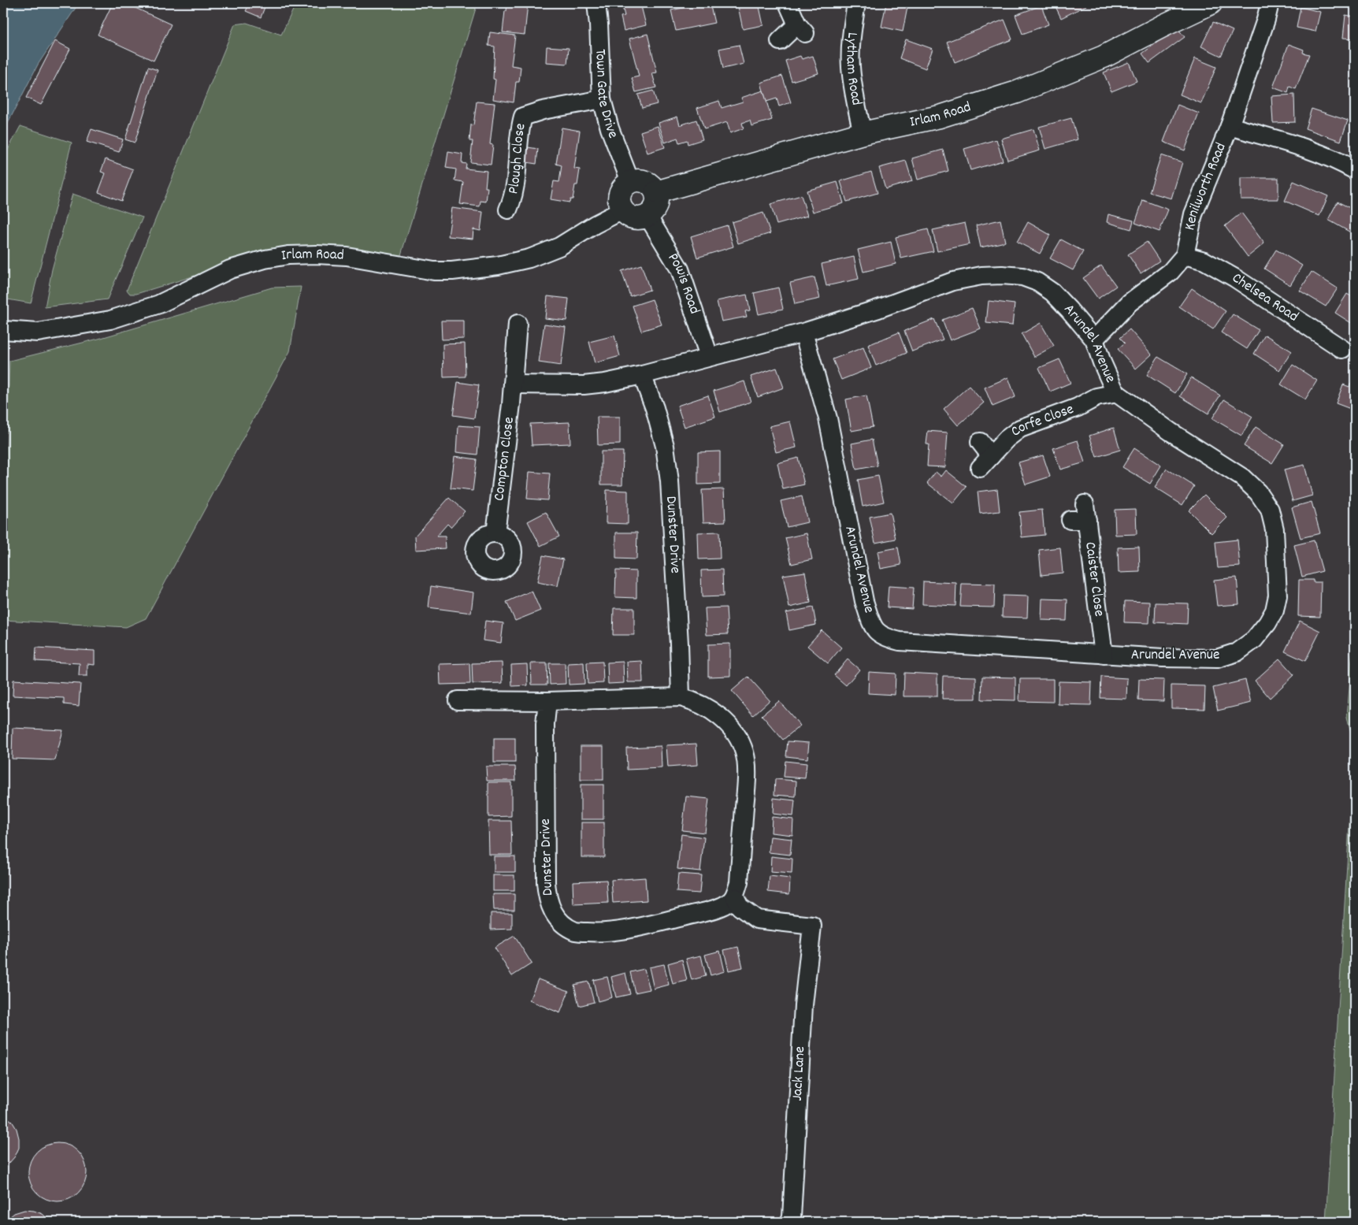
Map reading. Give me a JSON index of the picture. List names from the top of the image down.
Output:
{
  "streets": {
    "street": [
      "Lytham Road",
      "Town Gate Drive",
      "Irlam Road",
      "Plough Close",
      "Kenilworth Road",
      "Powis Road",
      "Chelsea Road",
      "Arundel Avenue",
      "Corfe Close",
      "Compton Close",
      "Dunster Drive",
      "Caister Close",
      "Jack Lane"
    ]
  },
  "crossings": [
    ["Lytham Road", "Irlam Road"],
    ["Town Gate Drive", "Irlam Road"],
    ["Town Gate Drive", "Plough Close"],
    ["Town Gate Drive", "Powis Road"],
    ["Irlam Road", "Powis Road"],
    ["Kenilworth Road", "Chelsea Road"],
    ["Kenilworth Road", "Arundel Avenue"],
    ["Powis Road", "Arundel Avenue"],
    ["Arundel Avenue", "Corfe Close"],
    ["Arundel Avenue", "Dunster Drive"],
    ["Arundel Avenue", "Caister Close"],
    ["Dunster Drive", "Jack Lane"]
  ]
}
